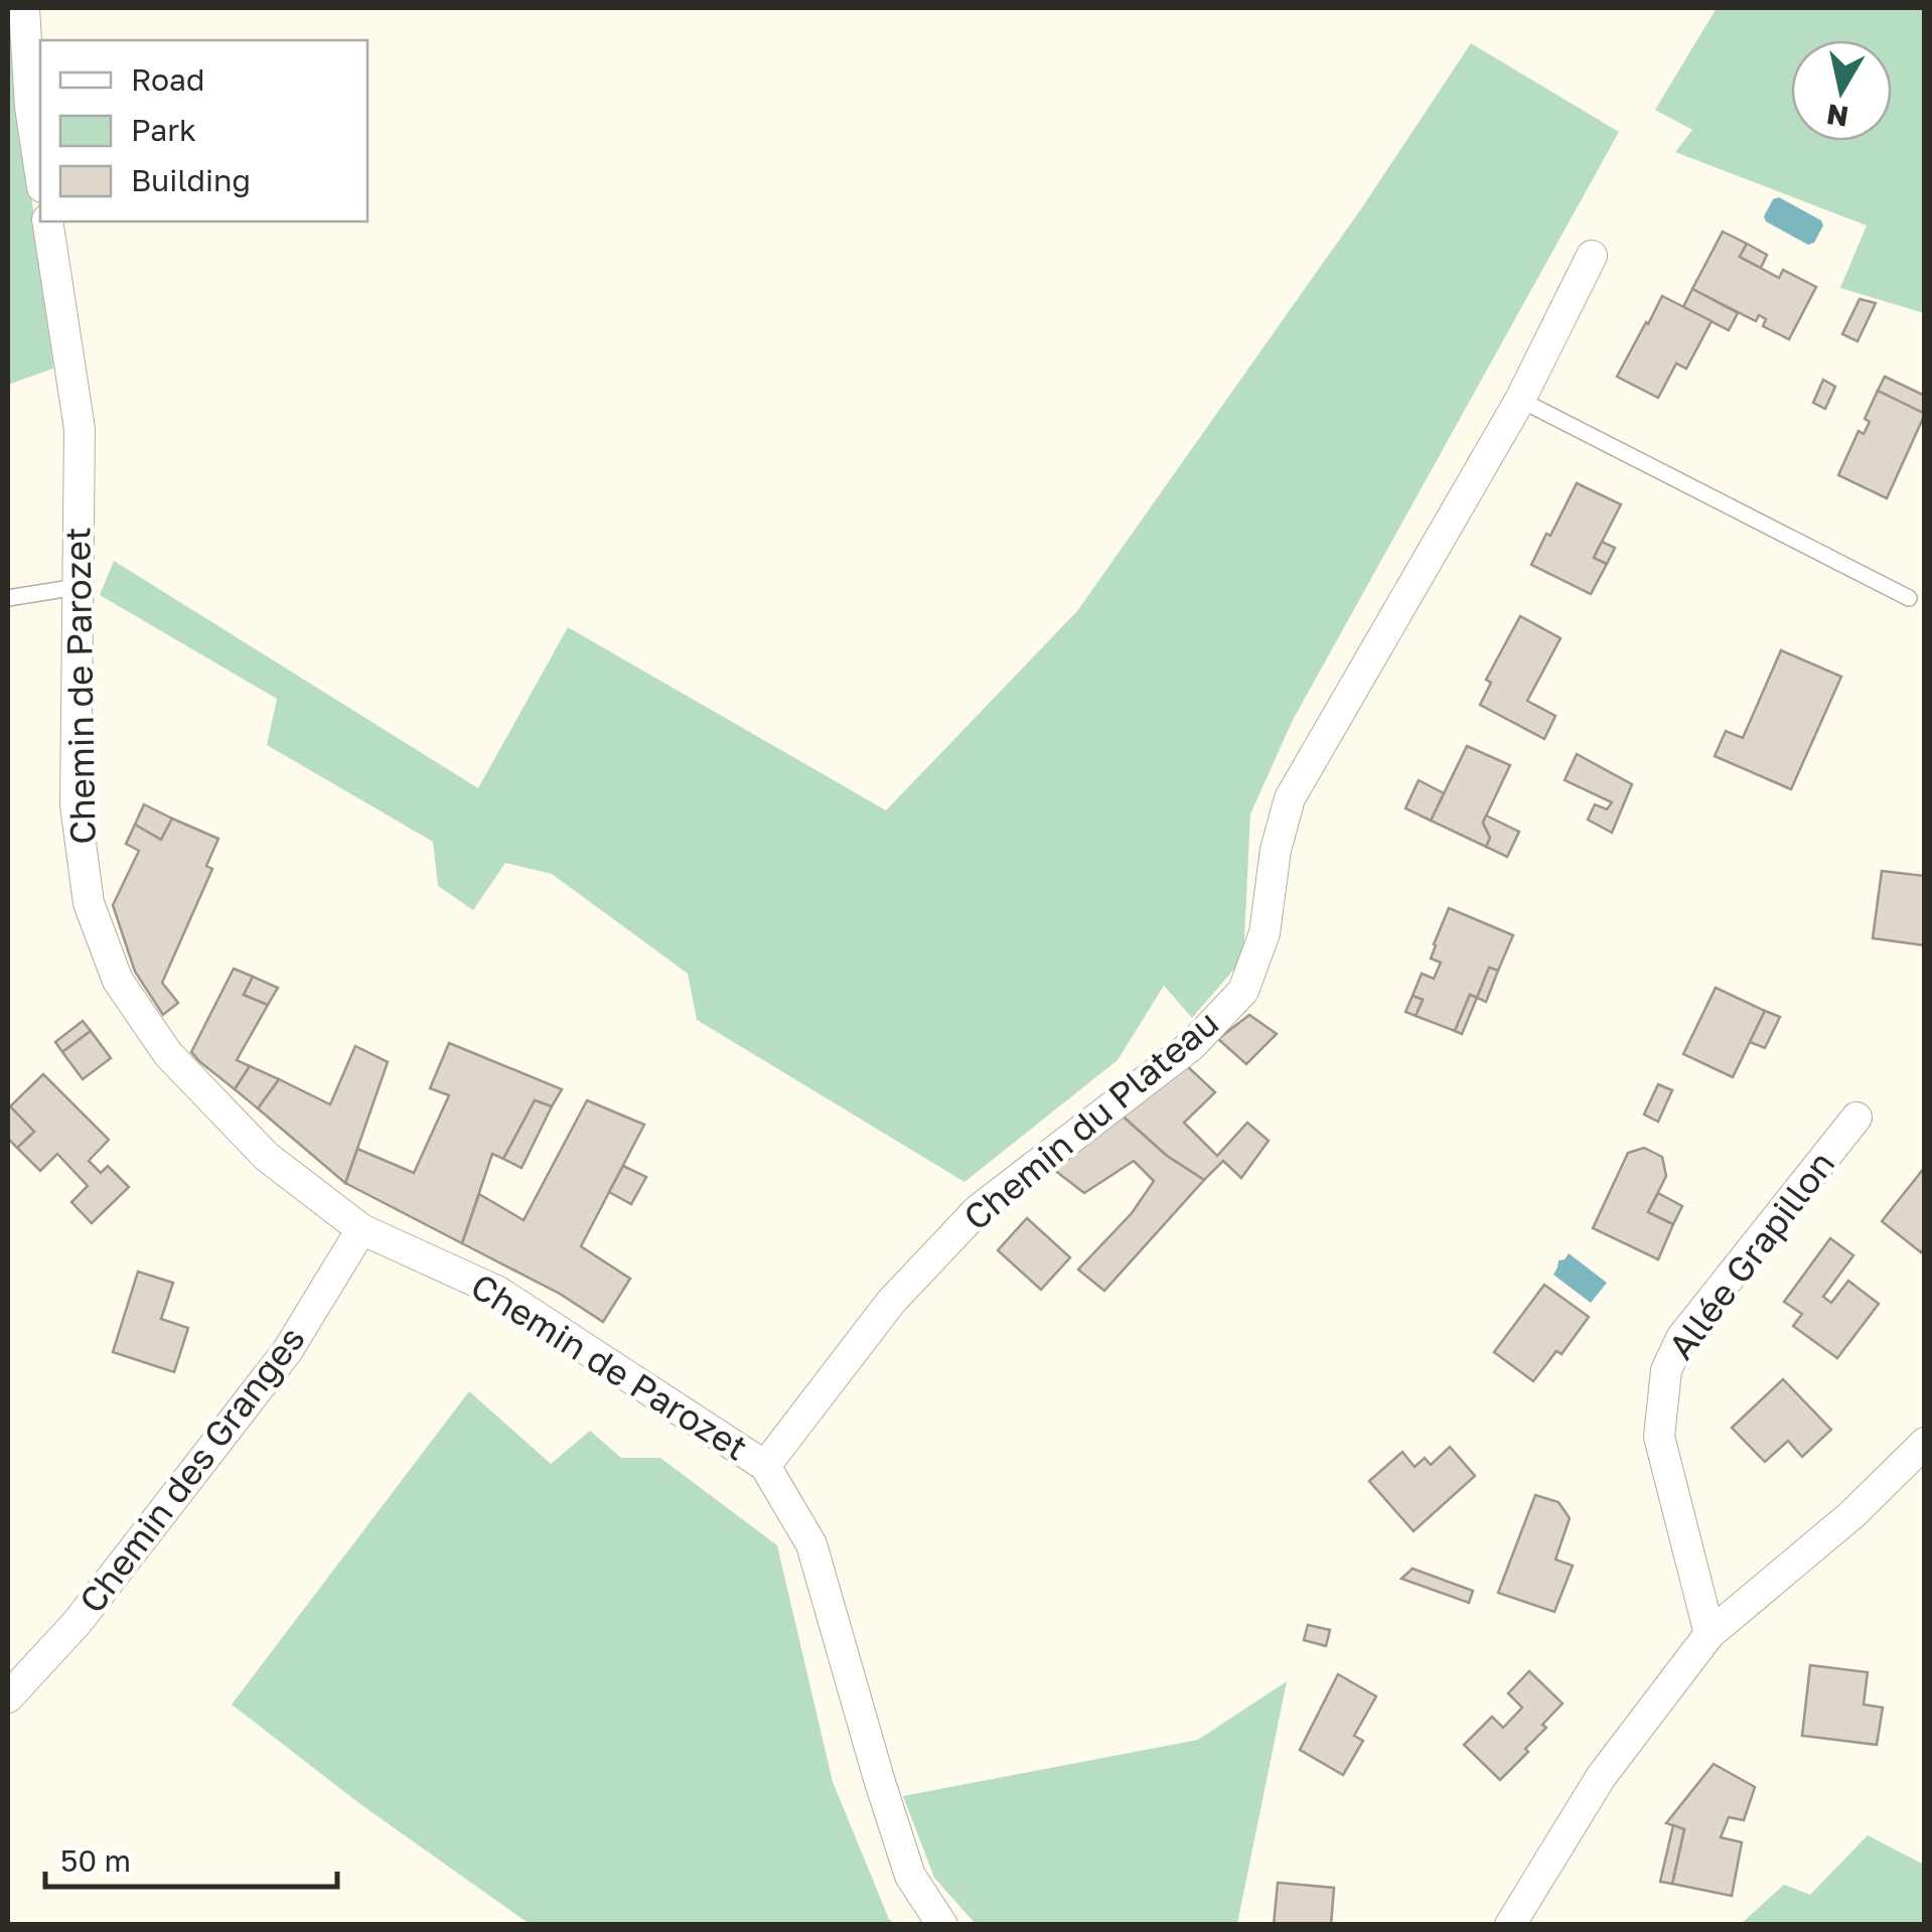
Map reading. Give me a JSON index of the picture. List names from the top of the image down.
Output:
{
  "streets": {
    "street": [
      "Chemin de Parozet",
      "Chemin du Plateau",
      "Allée Grapillon",
      "Chemin des Granges"
    ]
  },
  "crossings": [
    ["Chemin de Parozet", "Chemin du Plateau"],
    ["Chemin de Parozet", "Chemin des Granges"]
  ],
  "legend": ["Road", "Park", "Building"],
  "scale_bar": "50 m",
  "north": "bottom"
}
